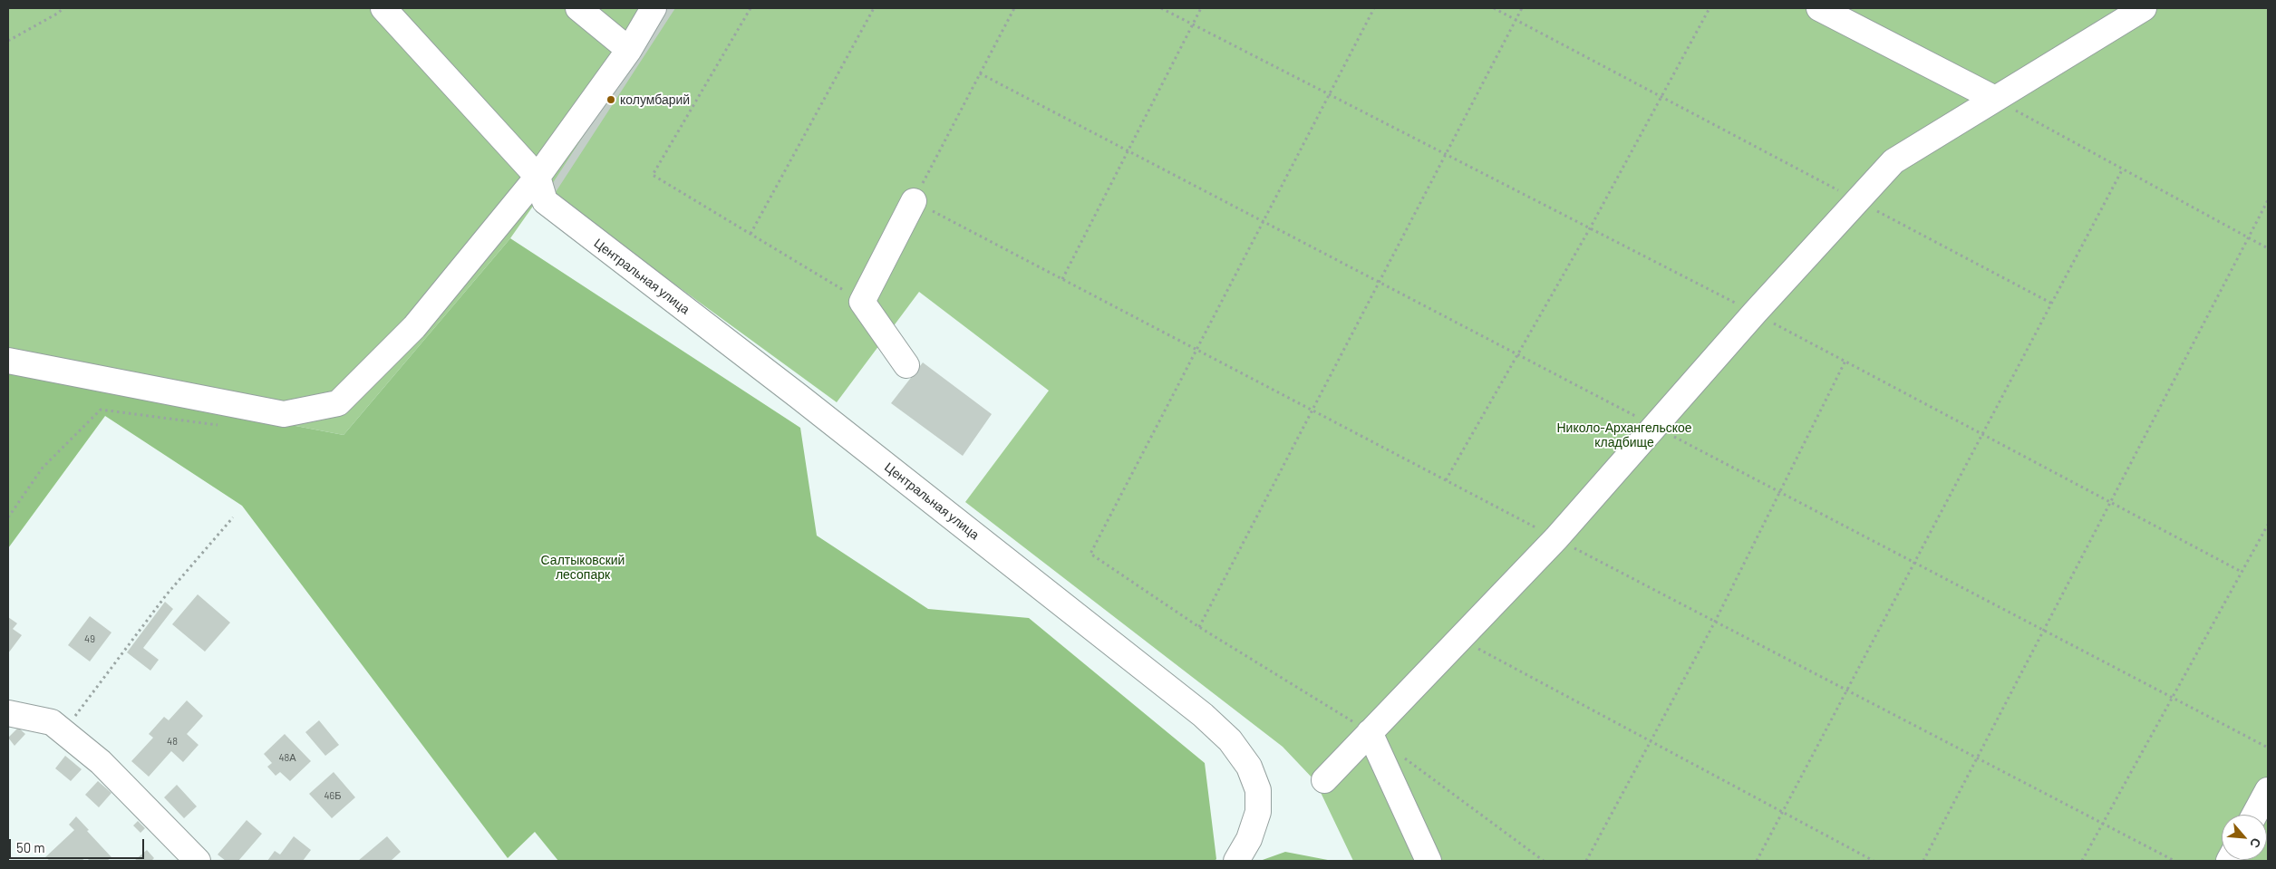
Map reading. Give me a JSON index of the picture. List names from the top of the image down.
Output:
{
  "streets": {
    "street": ["Центральная улица"]
  },
  "parks": ["Николо-Архангельское кладбище", "Салтыковский лесопарк"],
  "places": ["колумбарий"],
  "house_numbers": [
    "49",
    "48",
    "48А",
    "46Б"
  ],
  "scale_bar": "50 m",
  "north": "bottom right"
}
